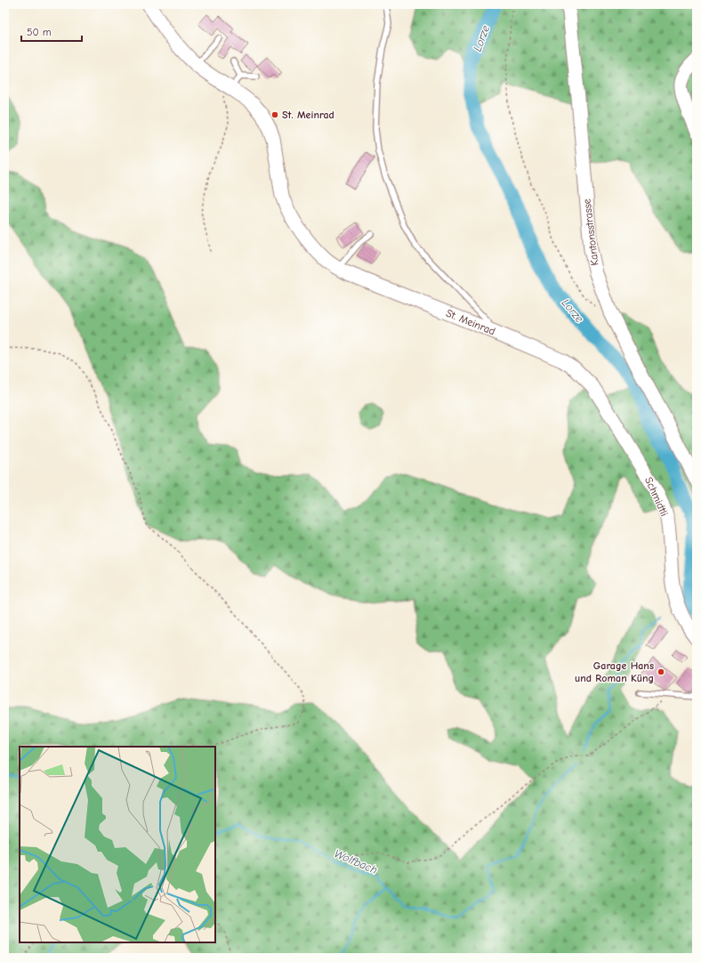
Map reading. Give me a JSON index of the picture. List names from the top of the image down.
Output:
{
  "streets": {
    "street": ["Kantonsstrasse", "St. Meinrad", "Schmidtli"]
  },
  "crossings": [
    ["St. Meinrad", "Schmidtli"]
  ],
  "water": ["Lorze", "Wolfbach"],
  "places": ["St. Meinrad", "Garage Hans und Roman Küng"],
  "scale_bar": "50 m"
}
